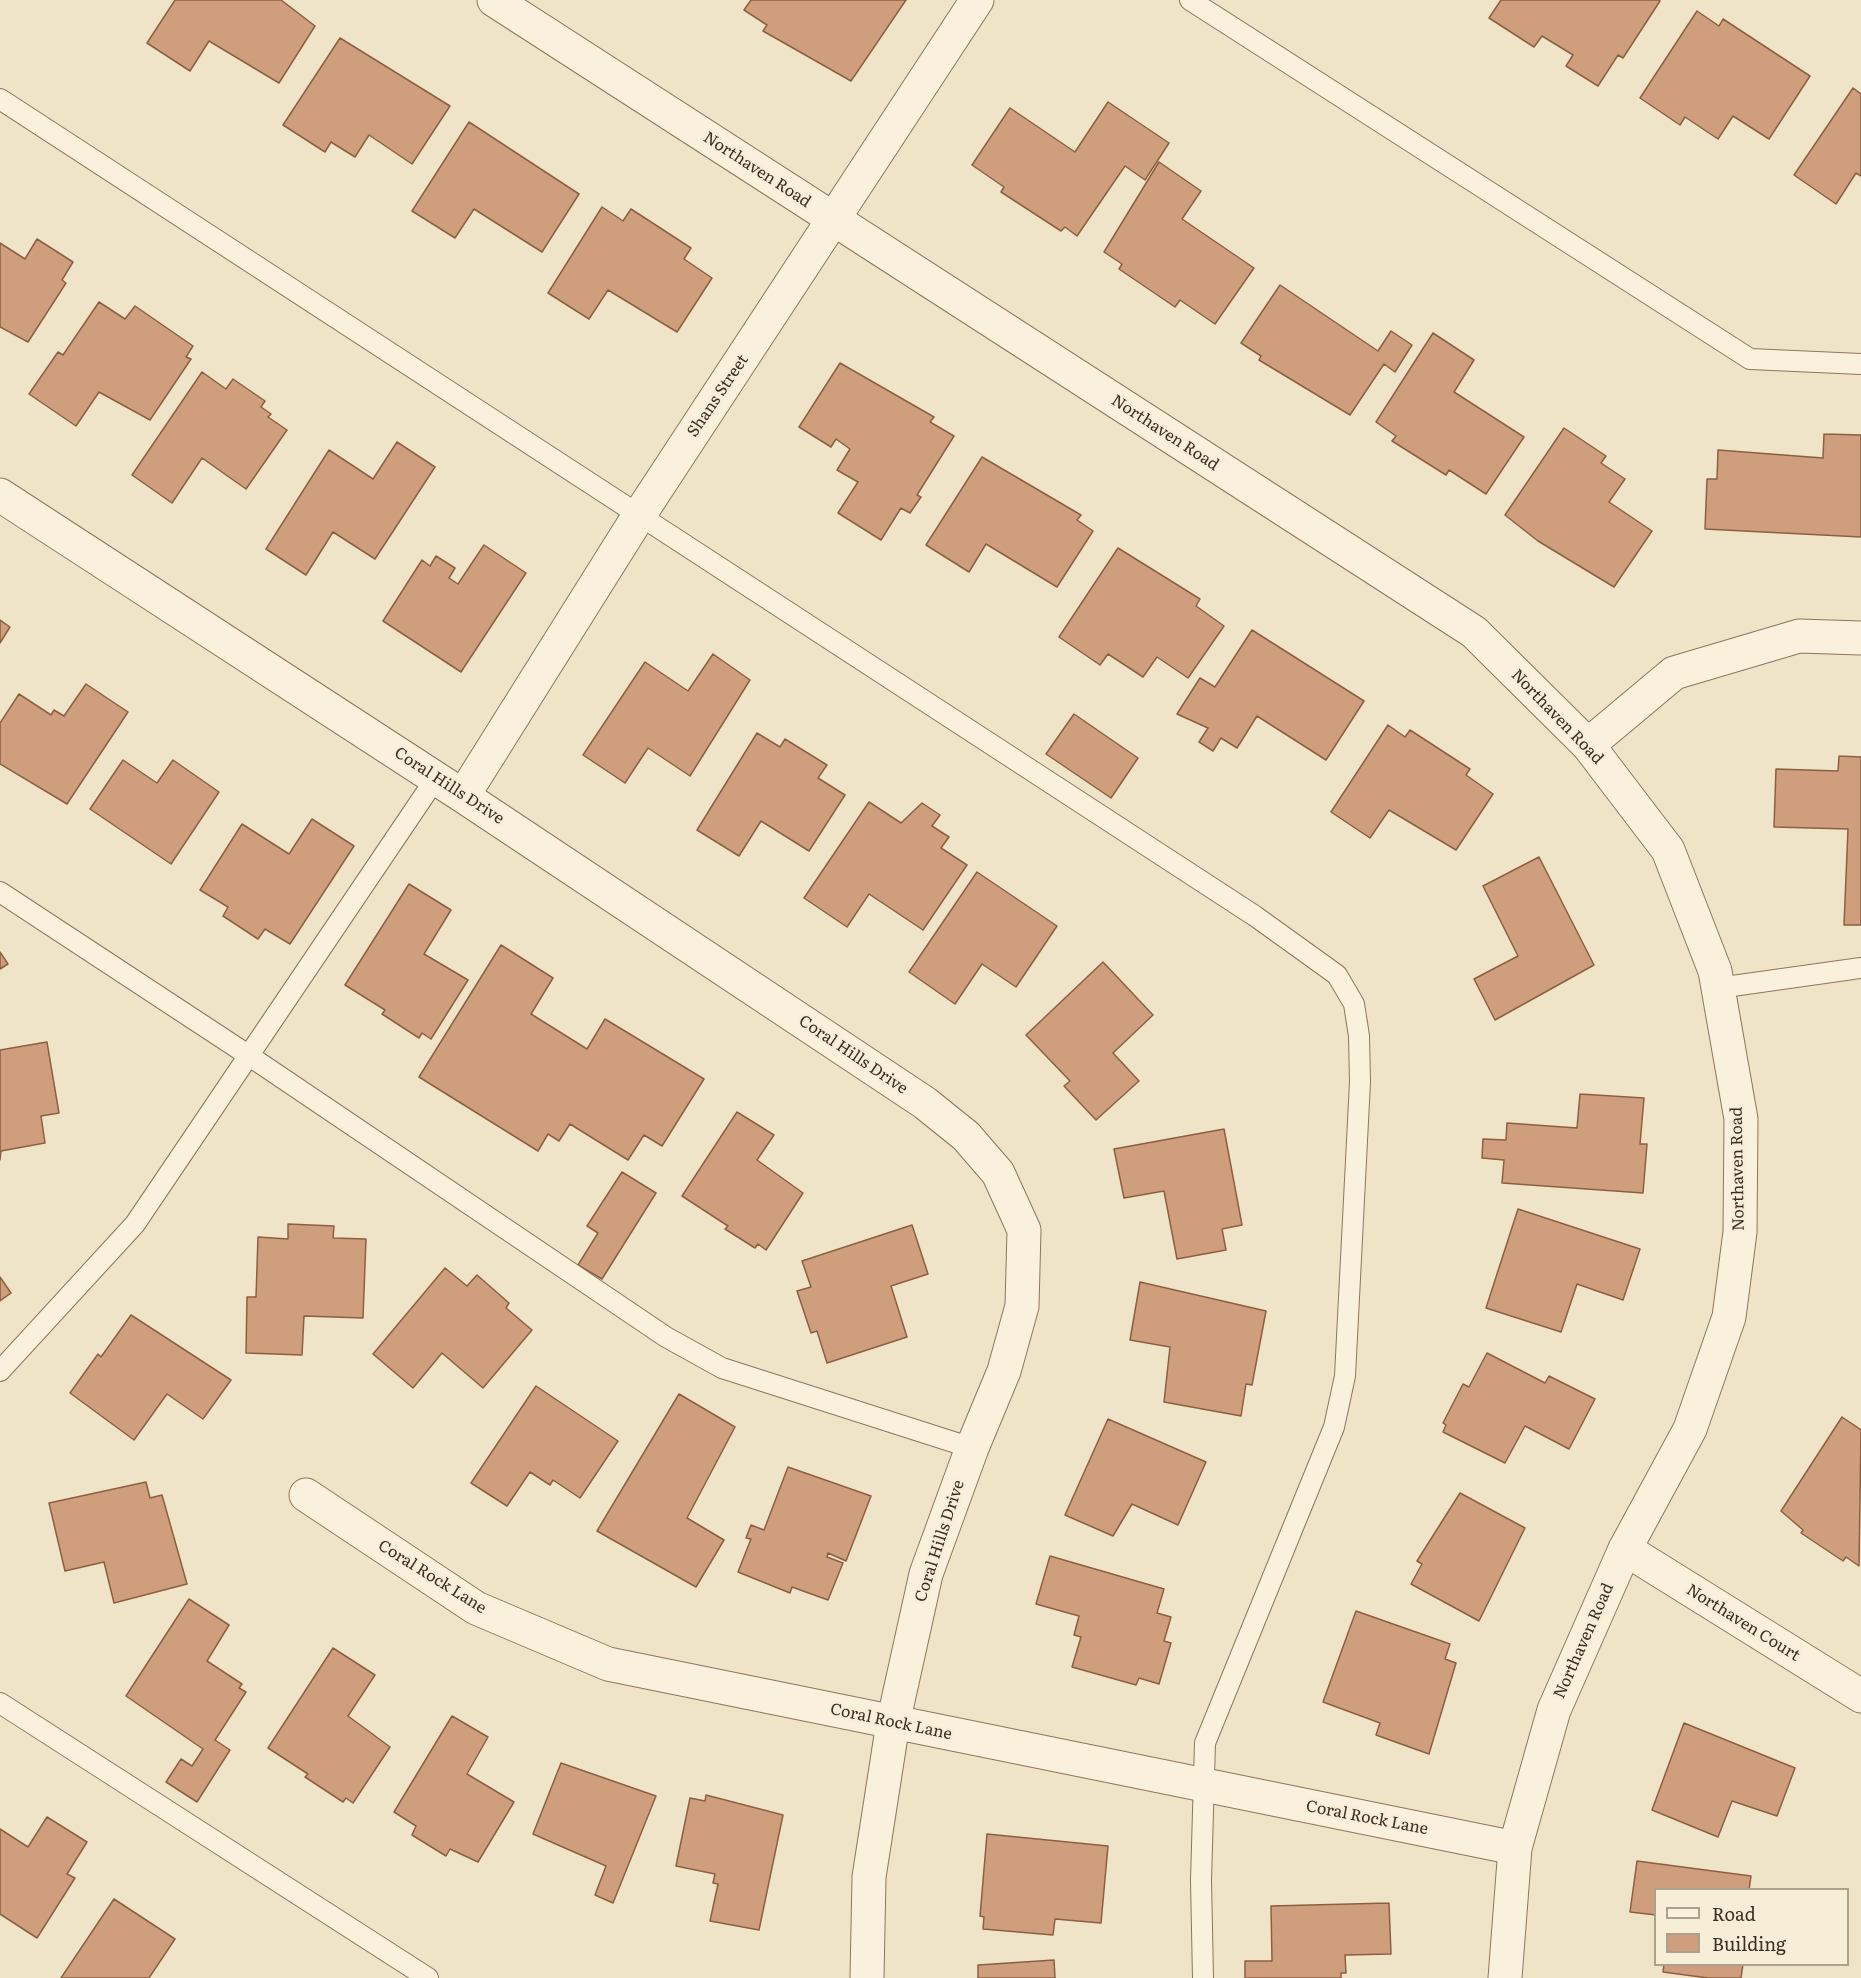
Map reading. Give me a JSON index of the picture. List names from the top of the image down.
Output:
{
  "streets": {
    "street": [
      "Northaven Road",
      "Shans Street",
      "Coral Hills Drive",
      "Coral Rock Lane",
      "Northaven Court"
    ]
  },
  "crossings": [
    ["Northaven Road", "Shans Street"],
    ["Northaven Road", "Coral Rock Lane"],
    ["Northaven Road", "Northaven Court"],
    ["Shans Street", "Coral Hills Drive"],
    ["Coral Hills Drive", "Coral Rock Lane"]
  ],
  "legend": ["Road", "Building"]
}
